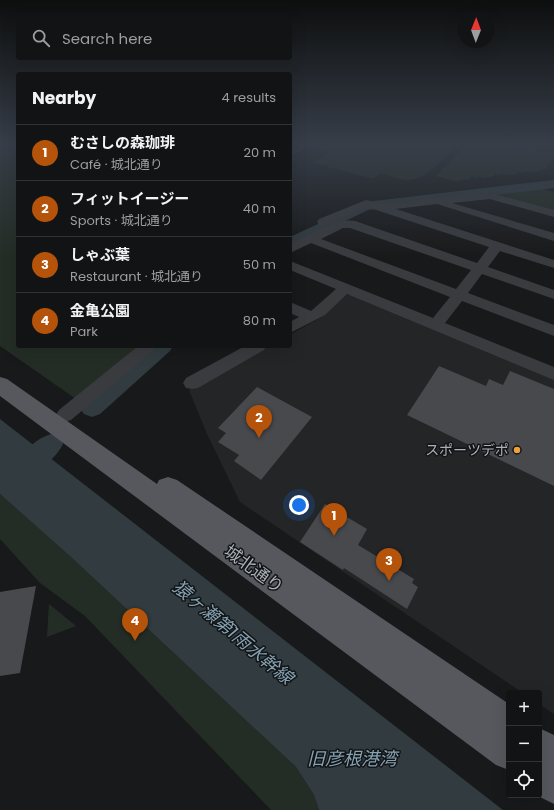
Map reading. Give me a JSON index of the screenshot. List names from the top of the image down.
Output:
{
  "streets": {
    "main road": ["城北通り"]
  },
  "water": ["猿ヶ瀬第1雨水幹線", "旧彦根港湾"],
  "places": ["スポーツデポ"],
  "north": "top",
  "page": {
    "search": "Search here",
    "heading": ["Nearby", "4 results"],
    "list": [
      {
        "mark": "1",
        "name": "むさしの森珈琲",
        "note": "Café · 城北通り",
        "value": "20 m"
      },
      {
        "mark": "2",
        "name": "フィットイージー",
        "note": "Sports · 城北通り",
        "value": "40 m"
      },
      {
        "mark": "3",
        "name": "しゃぶ葉",
        "note": "Restaurant · 城北通り",
        "value": "50 m"
      },
      {
        "mark": "4",
        "name": "金亀公園",
        "note": "Park",
        "value": "80 m"
      }
    ],
    "pins": [
      "2",
      "1",
      "3",
      "4"
    ],
    "map_buttons": ["+", "−"]
  }
}
